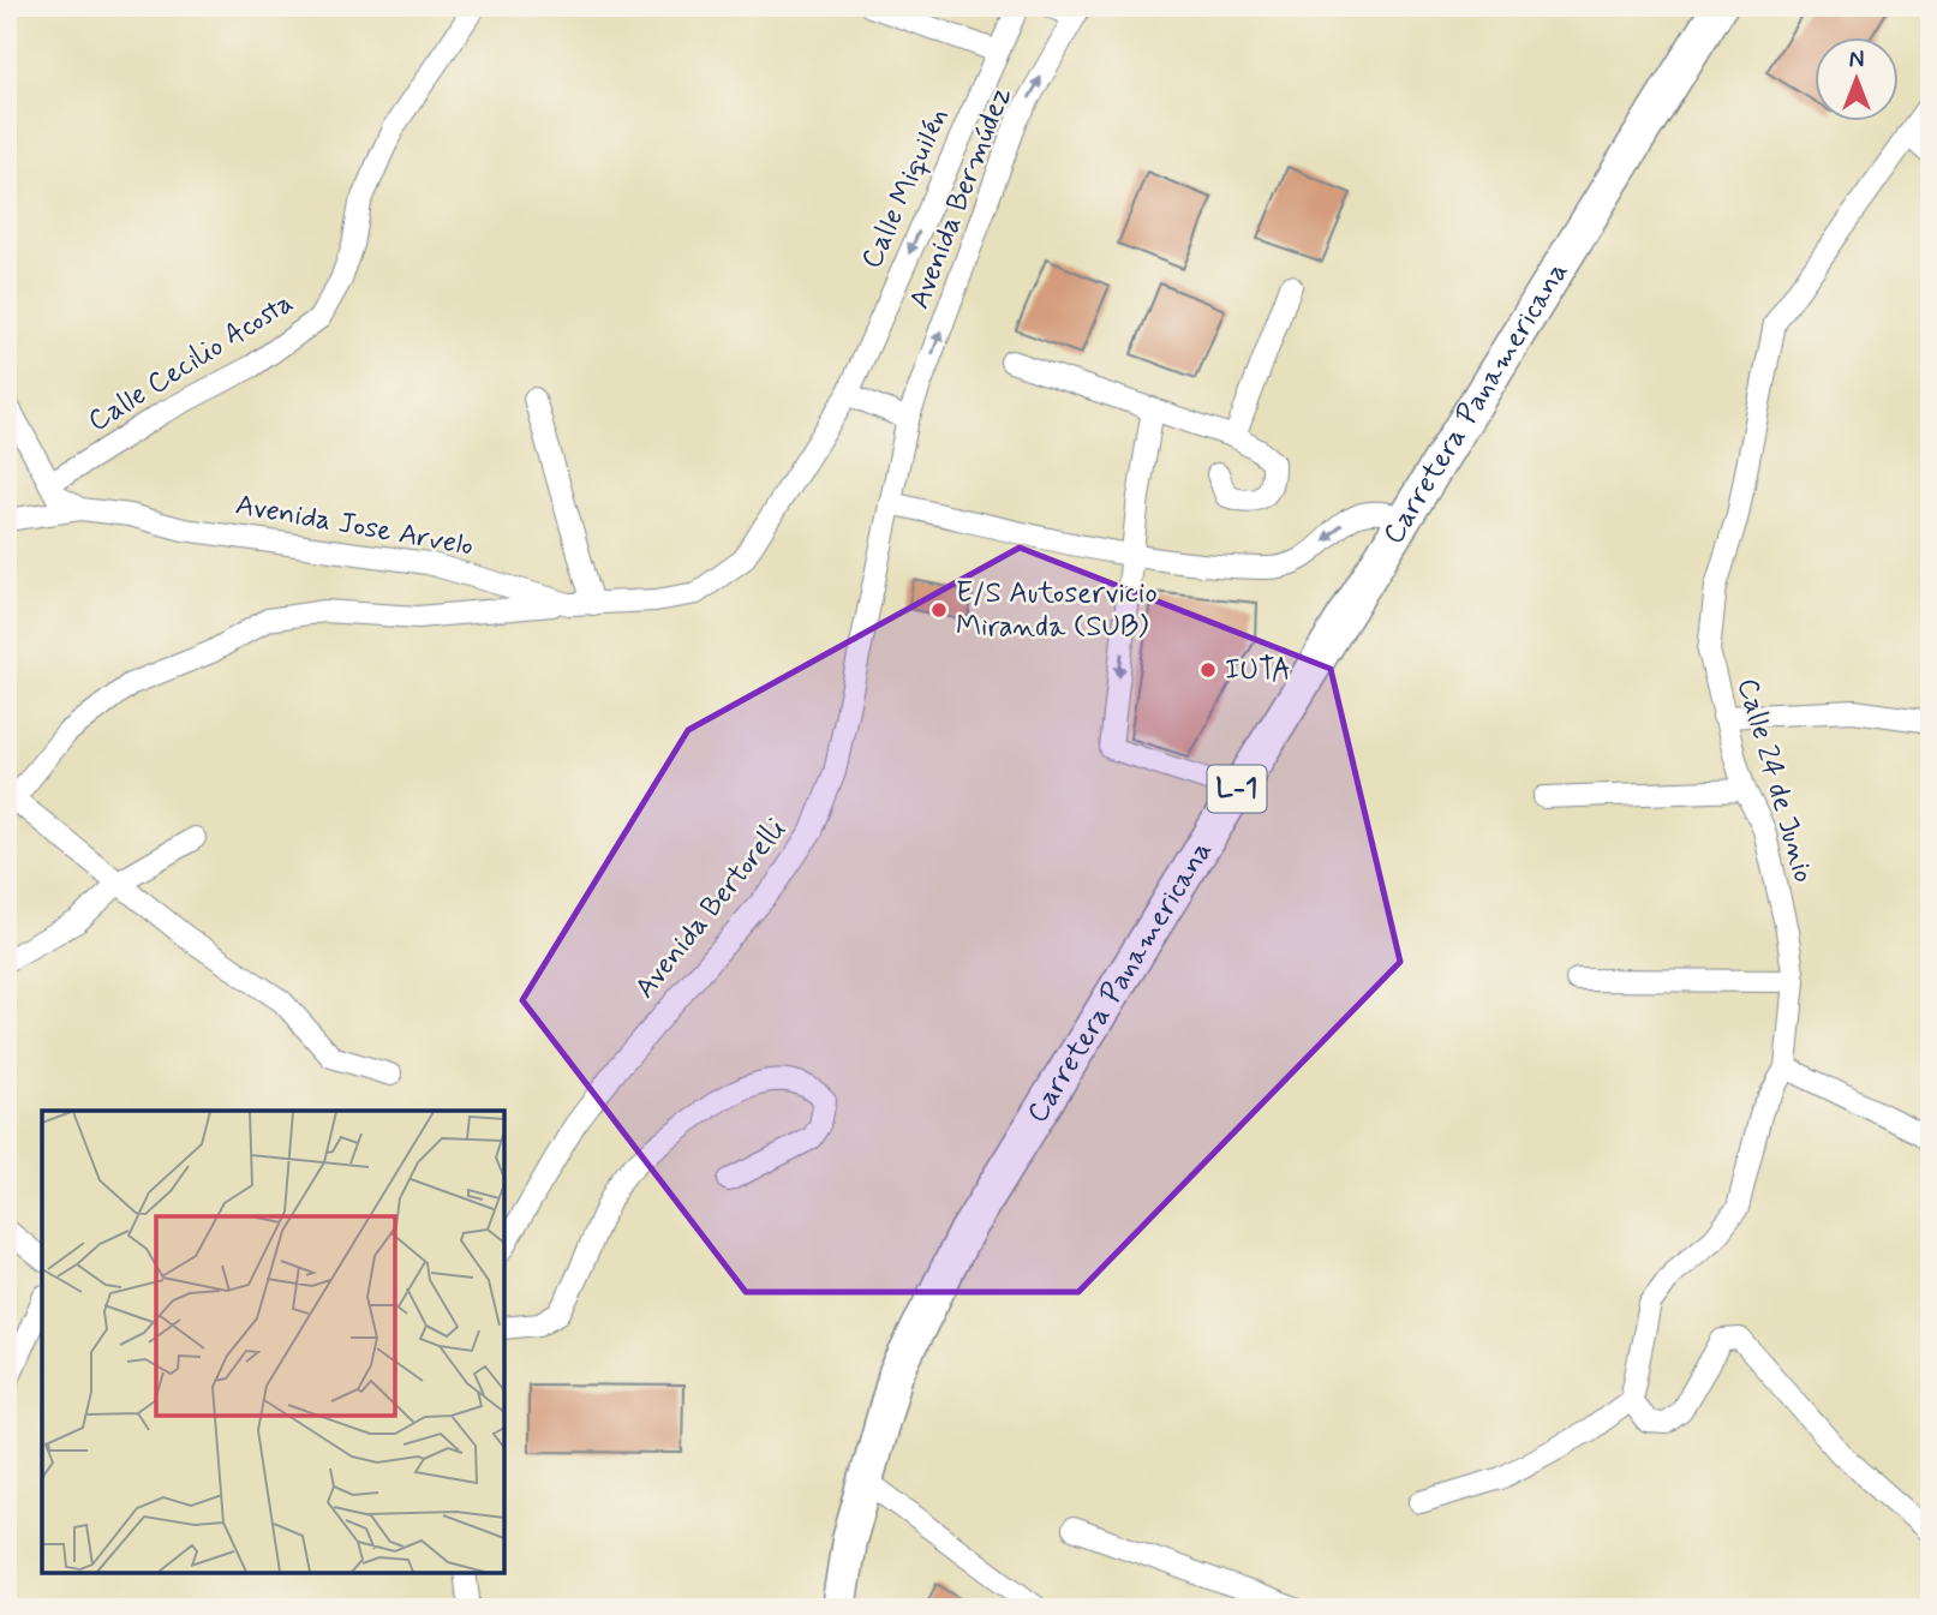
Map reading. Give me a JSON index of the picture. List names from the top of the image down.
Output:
{
  "streets": {
    "main road": ["Carretera Panamericana", "L-1"],
    "street": [
      "Calle Miquilén",
      "Avenida Bermúdez",
      "Calle Cecilio Acosta",
      "Avenida Jose Arvelo",
      "Calle 24 de Junio",
      "Avenida Bertorelli"
    ]
  },
  "crossings": [
    ["Calle Miquilén", "Avenida Jose Arvelo"],
    ["Avenida Bermúdez", "Avenida Bertorelli"]
  ],
  "one_way": ["Calle Miquilén", "Avenida Bermúdez"],
  "places": ["E/S Autoservicio Miranda (SUB)", "IUTA"],
  "north": "top"
}
